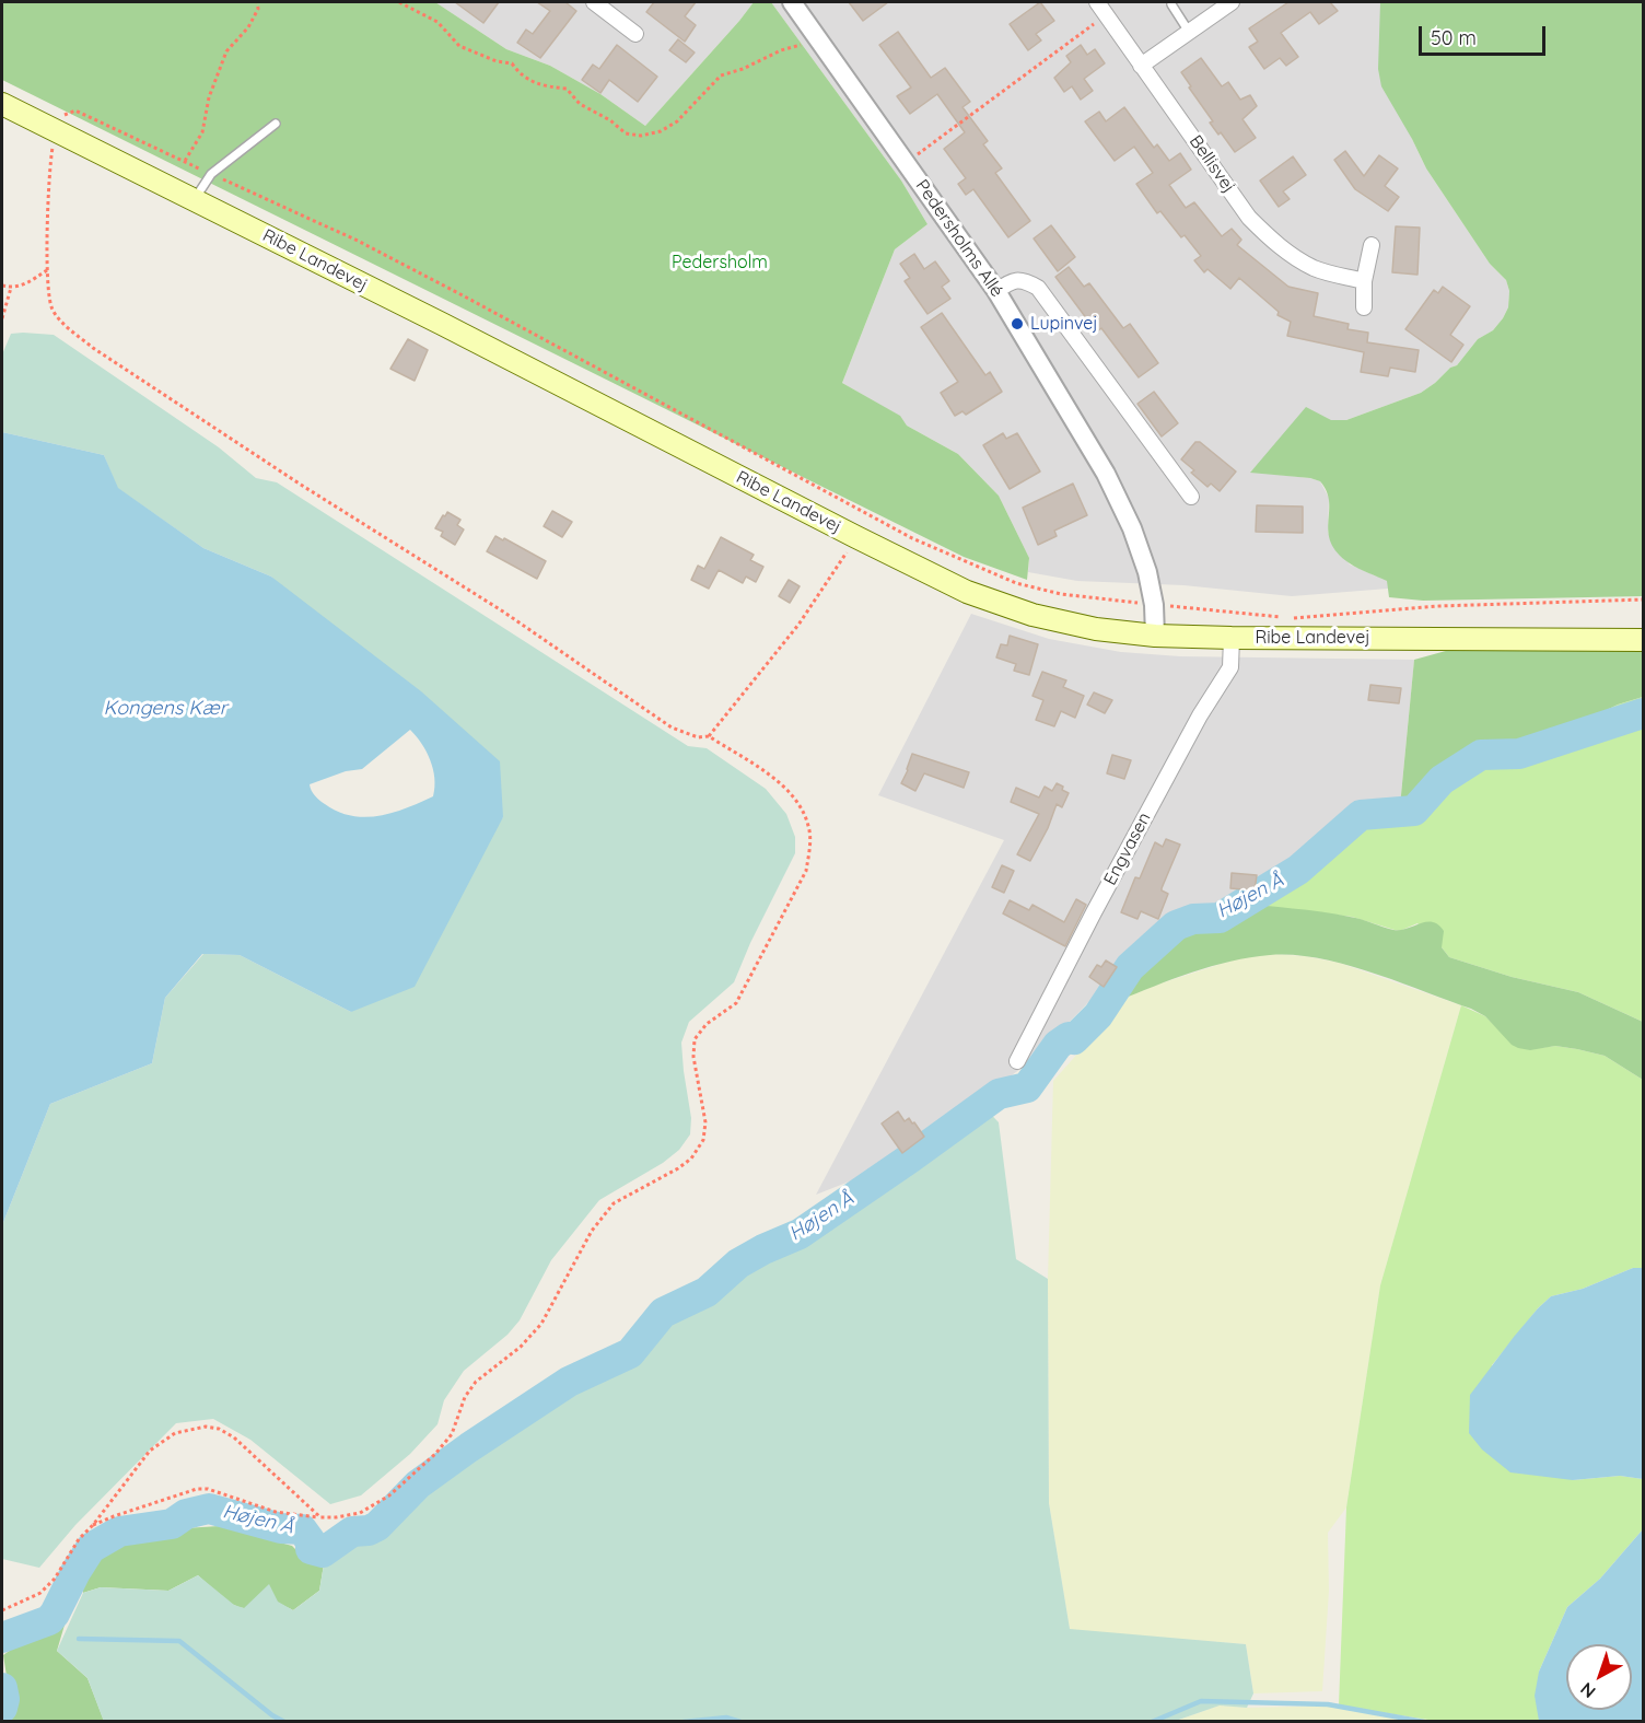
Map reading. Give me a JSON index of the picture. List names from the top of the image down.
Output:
{
  "streets": {
    "main road": ["Ribe Landevej"],
    "street": ["Bellisvej", "Pedersholms Allé", "Engvasen"]
  },
  "crossings": [
    ["Pedersholms Allé", "Ribe Landevej"],
    ["Ribe Landevej", "Engvasen"]
  ],
  "water": ["Kongens Kær", "Højen Å"],
  "parks": ["Pedersholm"],
  "places": ["Lupinvej"],
  "scale_bar": "50 m",
  "north": "bottom left"
}
